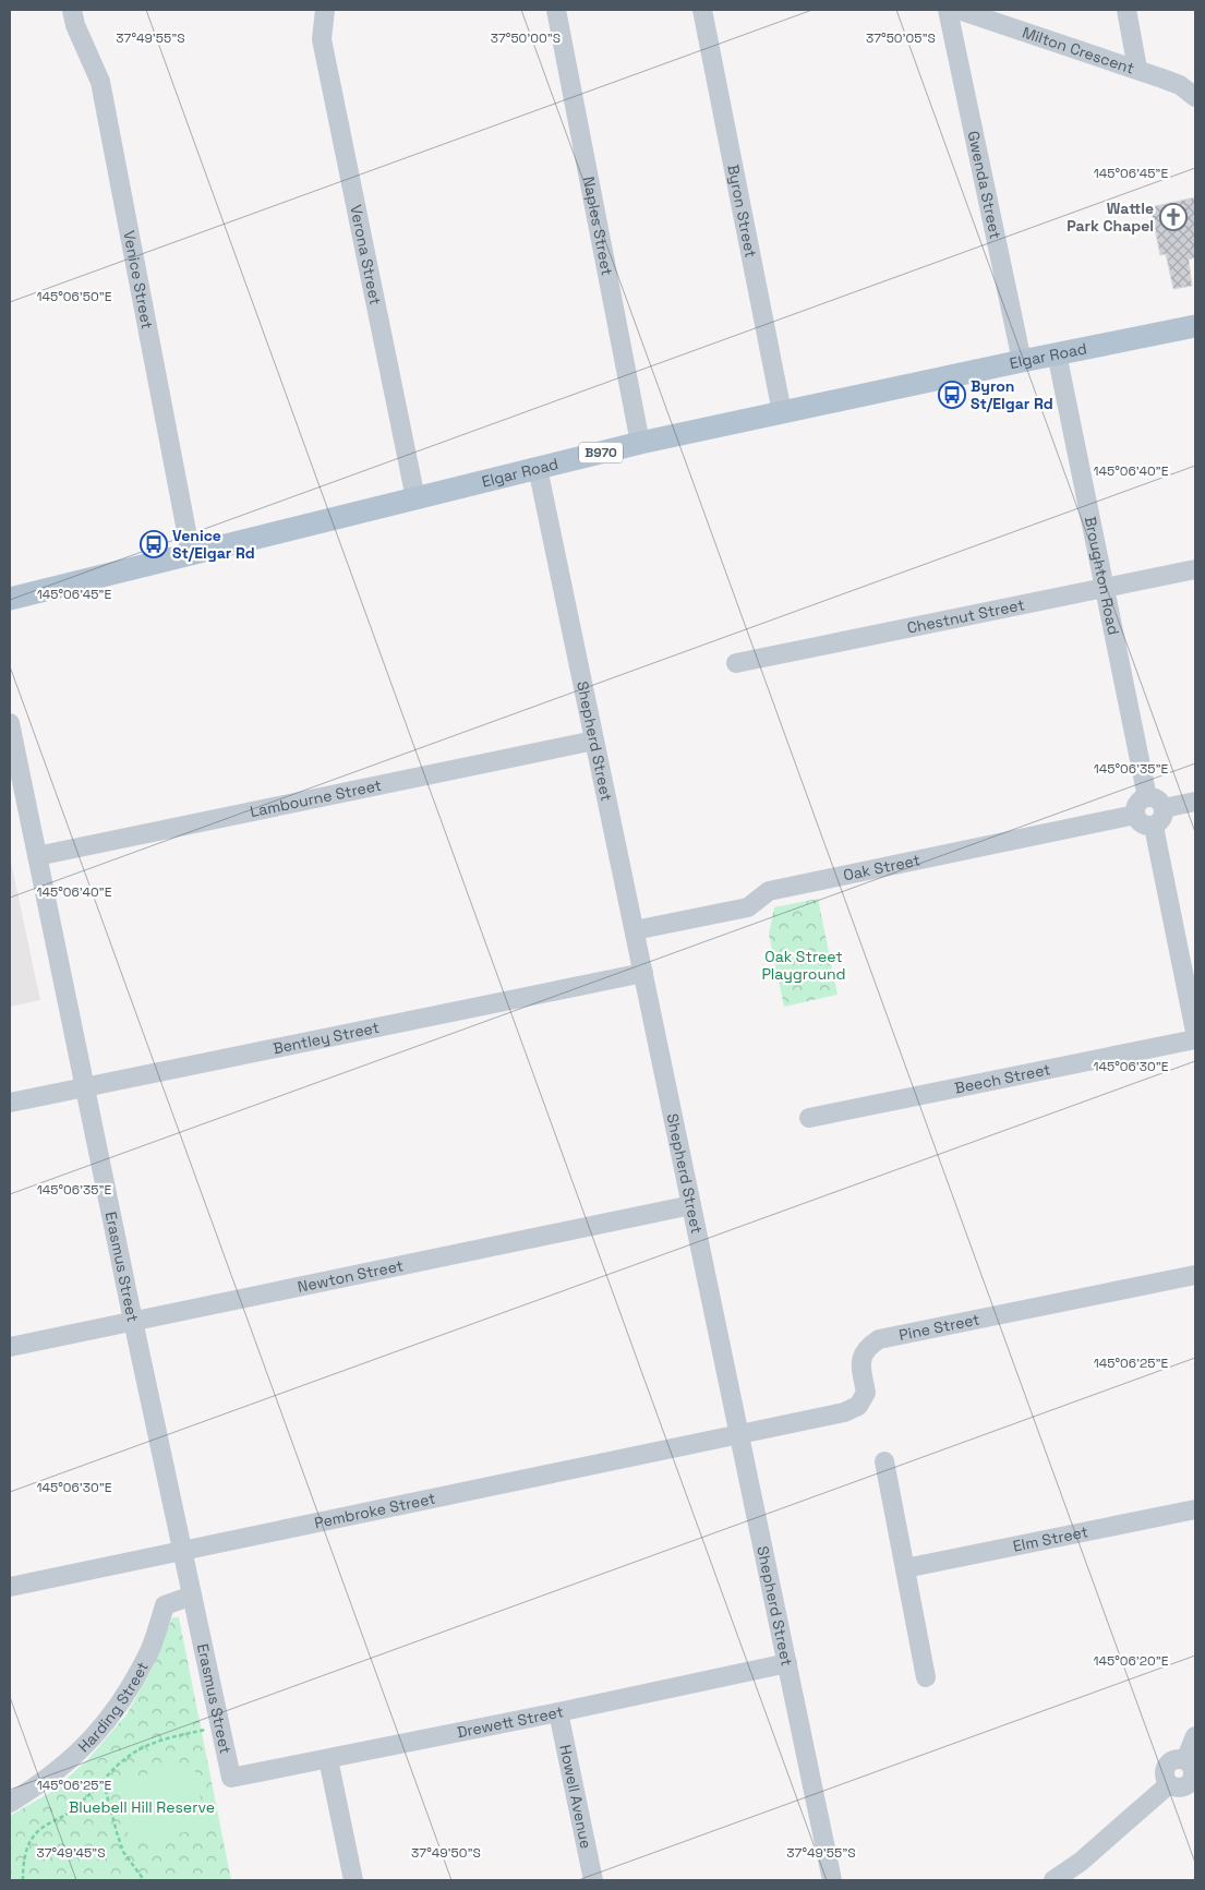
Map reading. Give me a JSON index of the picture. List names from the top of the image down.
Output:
{
  "streets": {
    "main road": ["Elgar Road", "B970"],
    "street": [
      "Milton Crescent",
      "Gwenda Street",
      "Byron Street",
      "Naples Street",
      "Verona Street",
      "Venice Street",
      "Broughton Road",
      "Chestnut Street",
      "Shepherd Street",
      "Lambourne Street",
      "Oak Street",
      "Bentley Street",
      "Beech Street",
      "Erasmus Street",
      "Newton Street",
      "Pine Street",
      "Pembroke Street",
      "Elm Street",
      "Harding Street",
      "Drewett Street",
      "Howell Avenue"
    ]
  },
  "crossings": [
    ["Gwenda Street", "Elgar Road"],
    ["Byron Street", "Elgar Road"],
    ["Naples Street", "Elgar Road"],
    ["Verona Street", "Elgar Road"],
    ["Venice Street", "Elgar Road"],
    ["Elgar Road", "Broughton Road"],
    ["Elgar Road", "Shepherd Street"],
    ["Broughton Road", "Chestnut Street"],
    ["Broughton Road", "Oak Street"],
    ["Shepherd Street", "Lambourne Street"],
    ["Shepherd Street", "Oak Street"],
    ["Shepherd Street", "Bentley Street"],
    ["Shepherd Street", "Newton Street"],
    ["Shepherd Street", "Pine Street"],
    ["Shepherd Street", "Pembroke Street"],
    ["Shepherd Street", "Drewett Street"],
    ["Lambourne Street", "Erasmus Street"],
    ["Bentley Street", "Erasmus Street"],
    ["Erasmus Street", "Newton Street"],
    ["Erasmus Street", "Pembroke Street"],
    ["Erasmus Street", "Harding Street"],
    ["Erasmus Street", "Drewett Street"],
    ["Pine Street", "Pembroke Street"],
    ["Drewett Street", "Howell Avenue"]
  ],
  "parks": ["Oak Street Playground", "Bluebell Hill Reserve"],
  "places": {
    "church": ["Wattle Park Chapel"],
    "bus stop": ["Byron St/Elgar Rd", "Venice St/Elgar Rd"]
  },
  "coordinates": [
    "37°49'55\"S",
    "37°50'00\"S",
    "37°50'05\"S",
    "145°06'45\"E",
    "145°06'50\"E",
    "145°06'40\"E",
    "145°06'35\"E",
    "145°06'30\"E",
    "145°06'25\"E",
    "145°06'20\"E",
    "37°49'45\"S",
    "37°49'50\"S"
  ]
}
